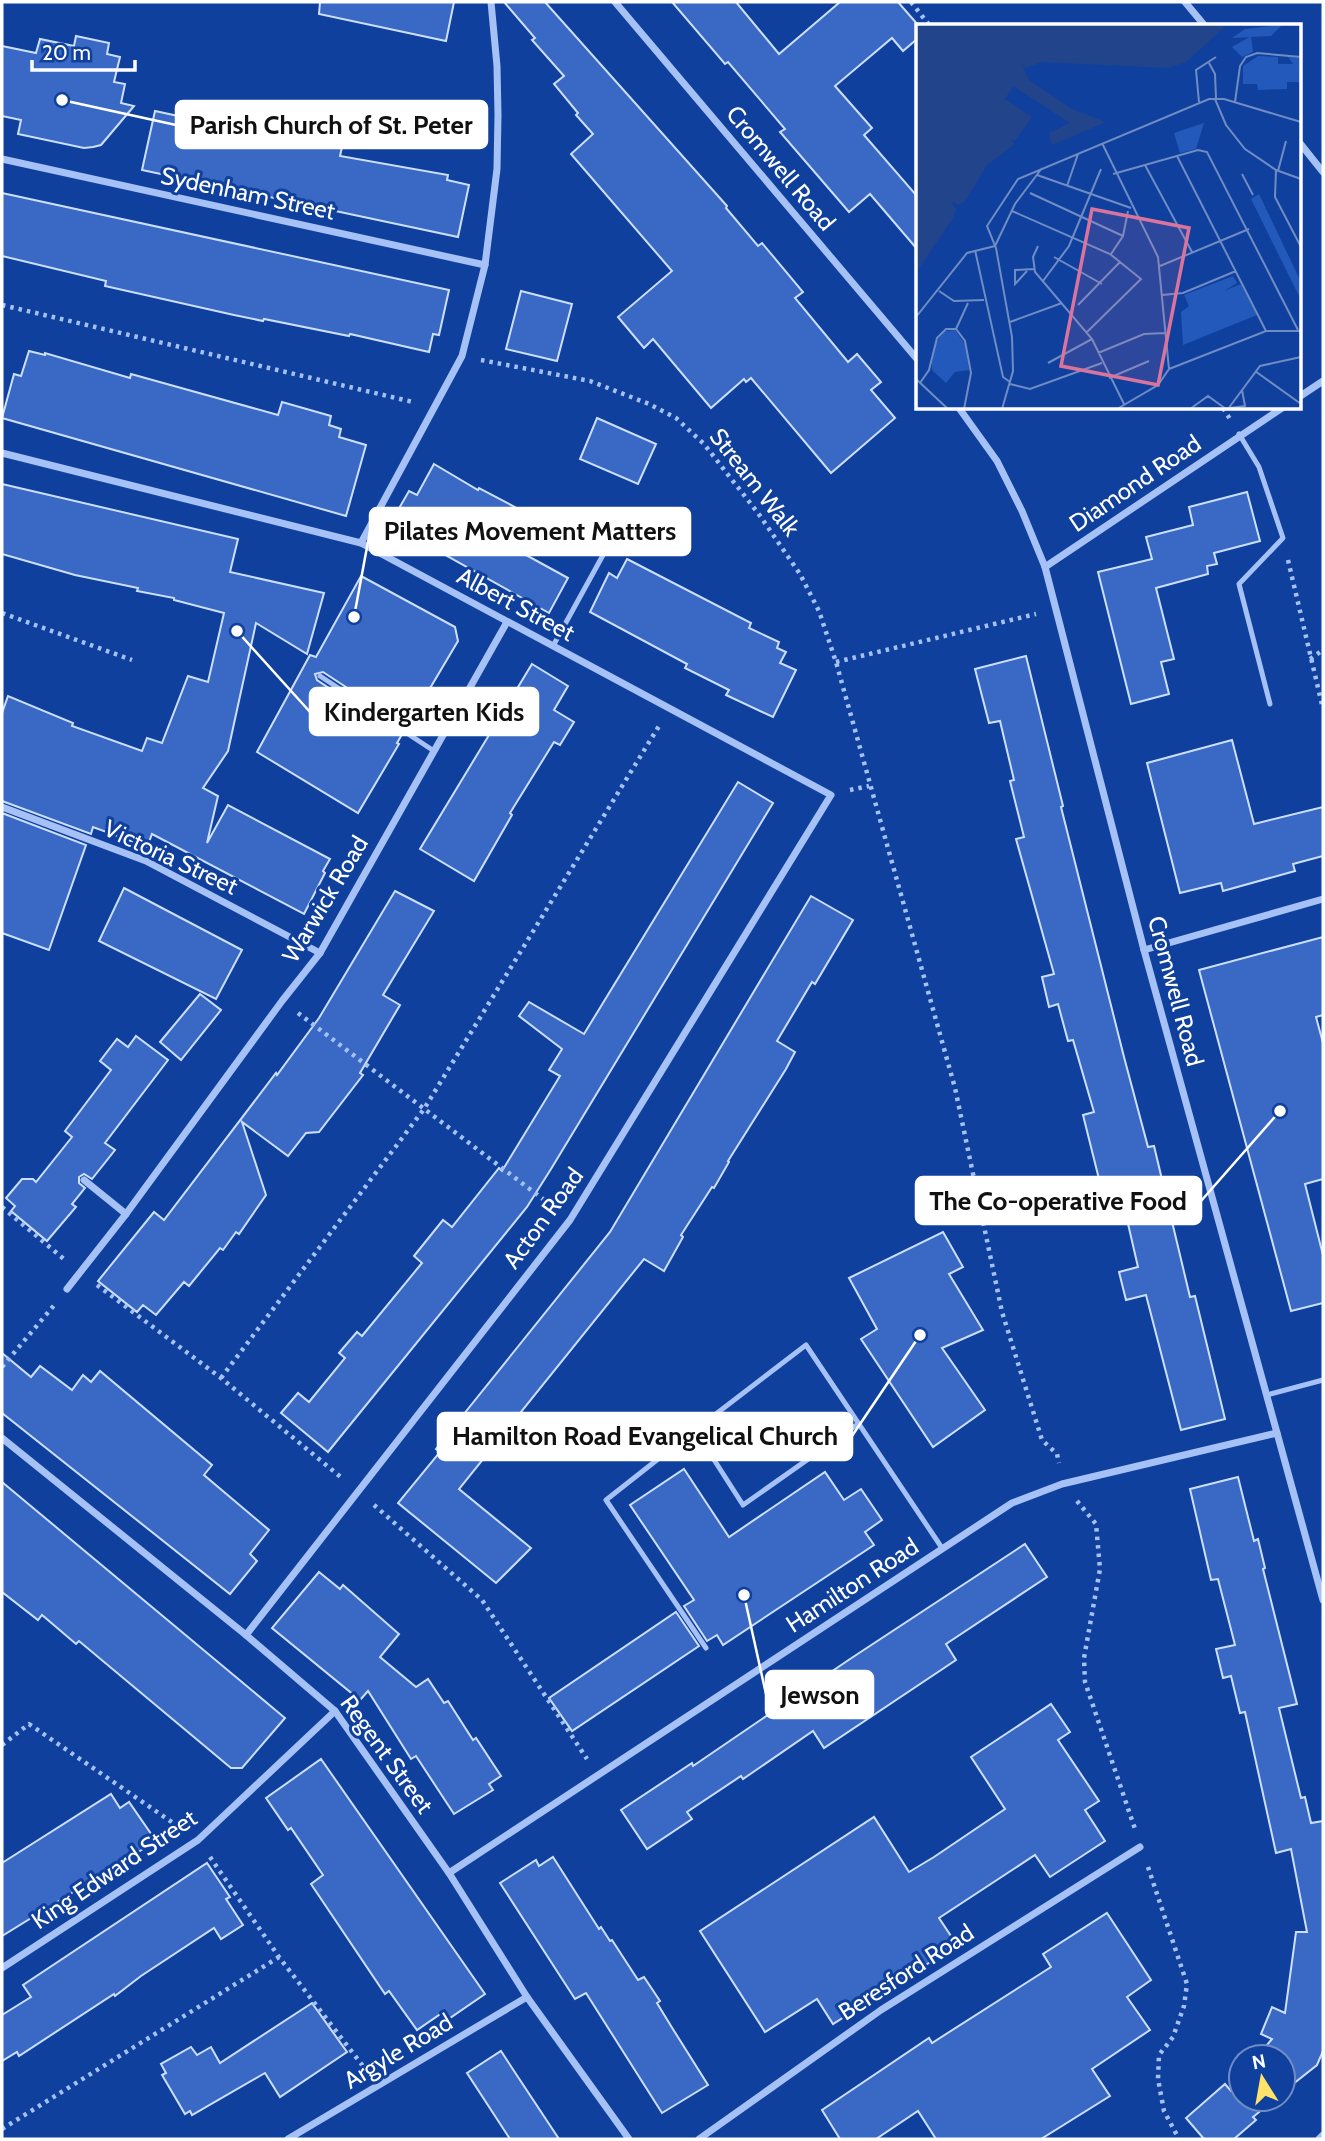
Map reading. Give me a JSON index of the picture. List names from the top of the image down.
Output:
{
  "streets": {
    "street": [
      "Cromwell Road",
      "Sydenham Street",
      "Diamond Road",
      "Albert Street",
      "Victoria Street",
      "Warwick Road",
      "Acton Road",
      "Hamilton Road",
      "Regent Street",
      "King Edward Street",
      "Beresford Road",
      "Argyle Road"
    ],
    "path": ["Stream Walk"]
  },
  "crossings": [
    ["Cromwell Road", "Diamond Road"],
    ["Cromwell Road", "Hamilton Road"],
    ["Albert Street", "Warwick Road"],
    ["Albert Street", "Acton Road"],
    ["Victoria Street", "Warwick Road"],
    ["Acton Road", "Regent Street"],
    ["Hamilton Road", "Regent Street"],
    ["Regent Street", "King Edward Street"],
    ["Regent Street", "Argyle Road"]
  ],
  "places": [
    "Parish Church of St. Peter",
    "Pilates Movement Matters",
    "Kindergarten Kids",
    "The Co-operative Food",
    "Hamilton Road Evangelical Church",
    "Jewson"
  ],
  "scale_bar": "20 m",
  "north": "top"
}
